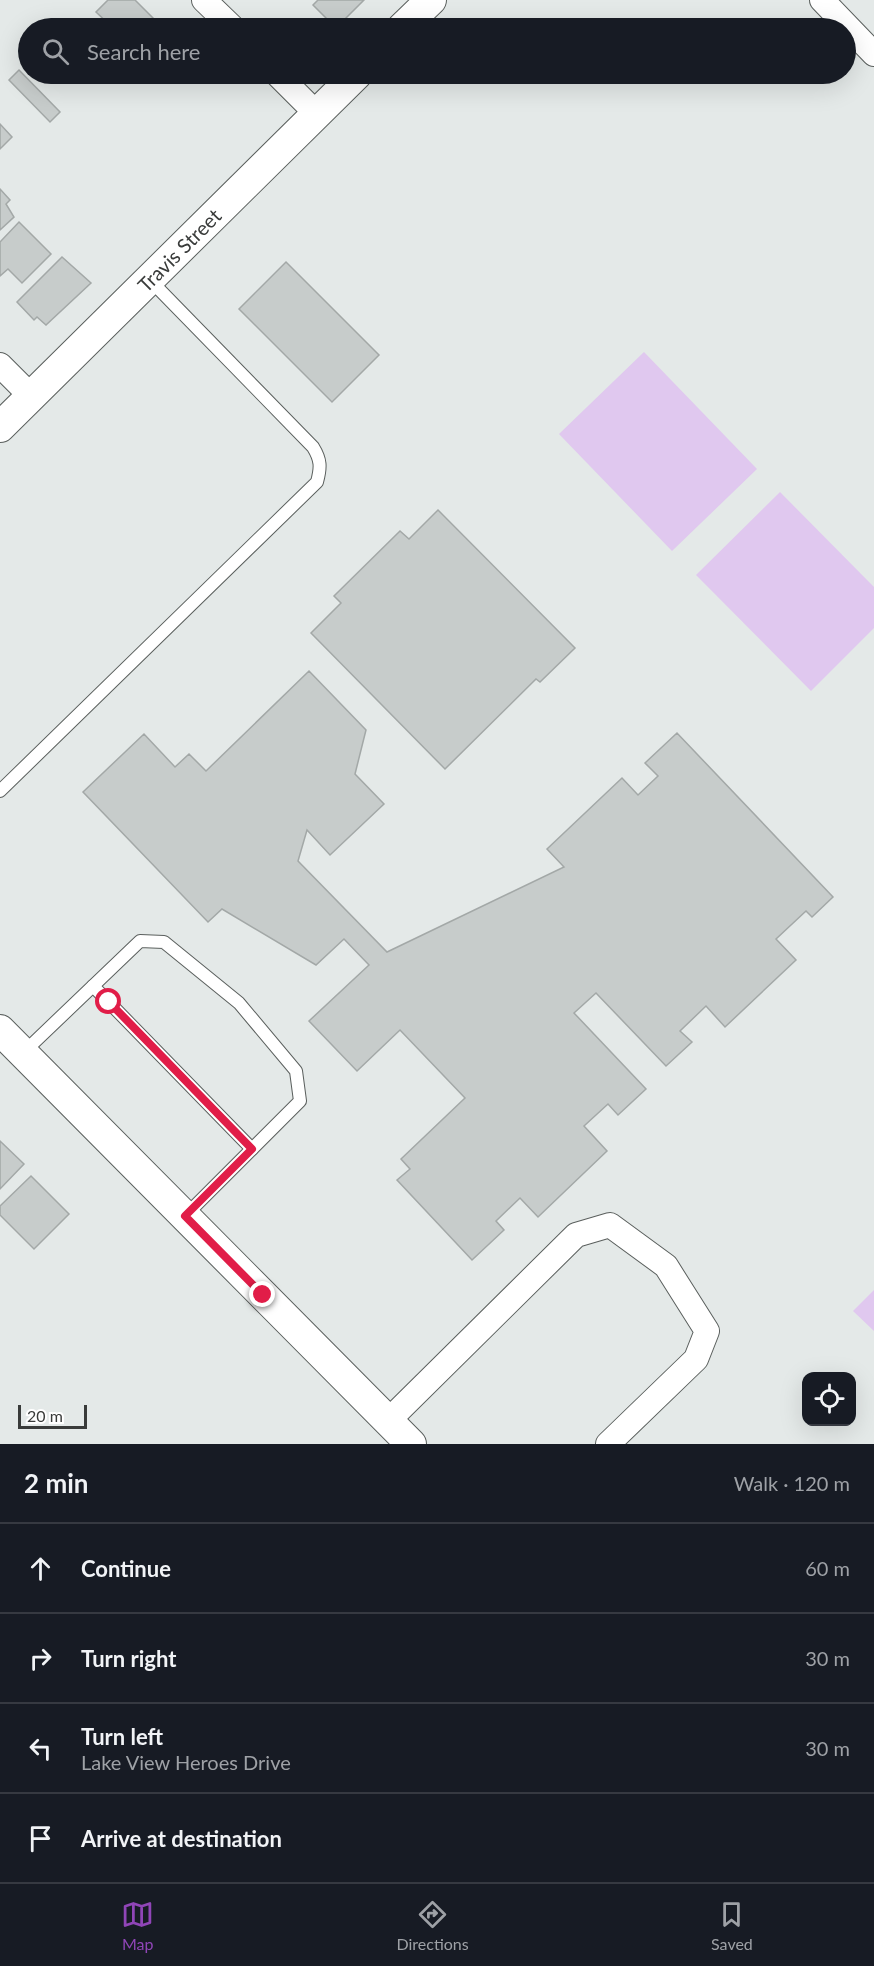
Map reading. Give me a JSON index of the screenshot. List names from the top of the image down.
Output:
{
  "streets": {
    "street": ["Travis Street"]
  },
  "scale_bar": "20 m",
  "page": {
    "search": "Search here",
    "scale": "20 m",
    "heading": ["2 min", "Walk · 120 m"],
    "list": [
      ["Continue", "60 m"],
      ["Turn right", "30 m"],
      ["Turn left", "Lake View Heroes Drive", "30 m"],
      "Arrive at destination"
    ],
    "nav": ["Map", "Directions", "Saved"]
  }
}
